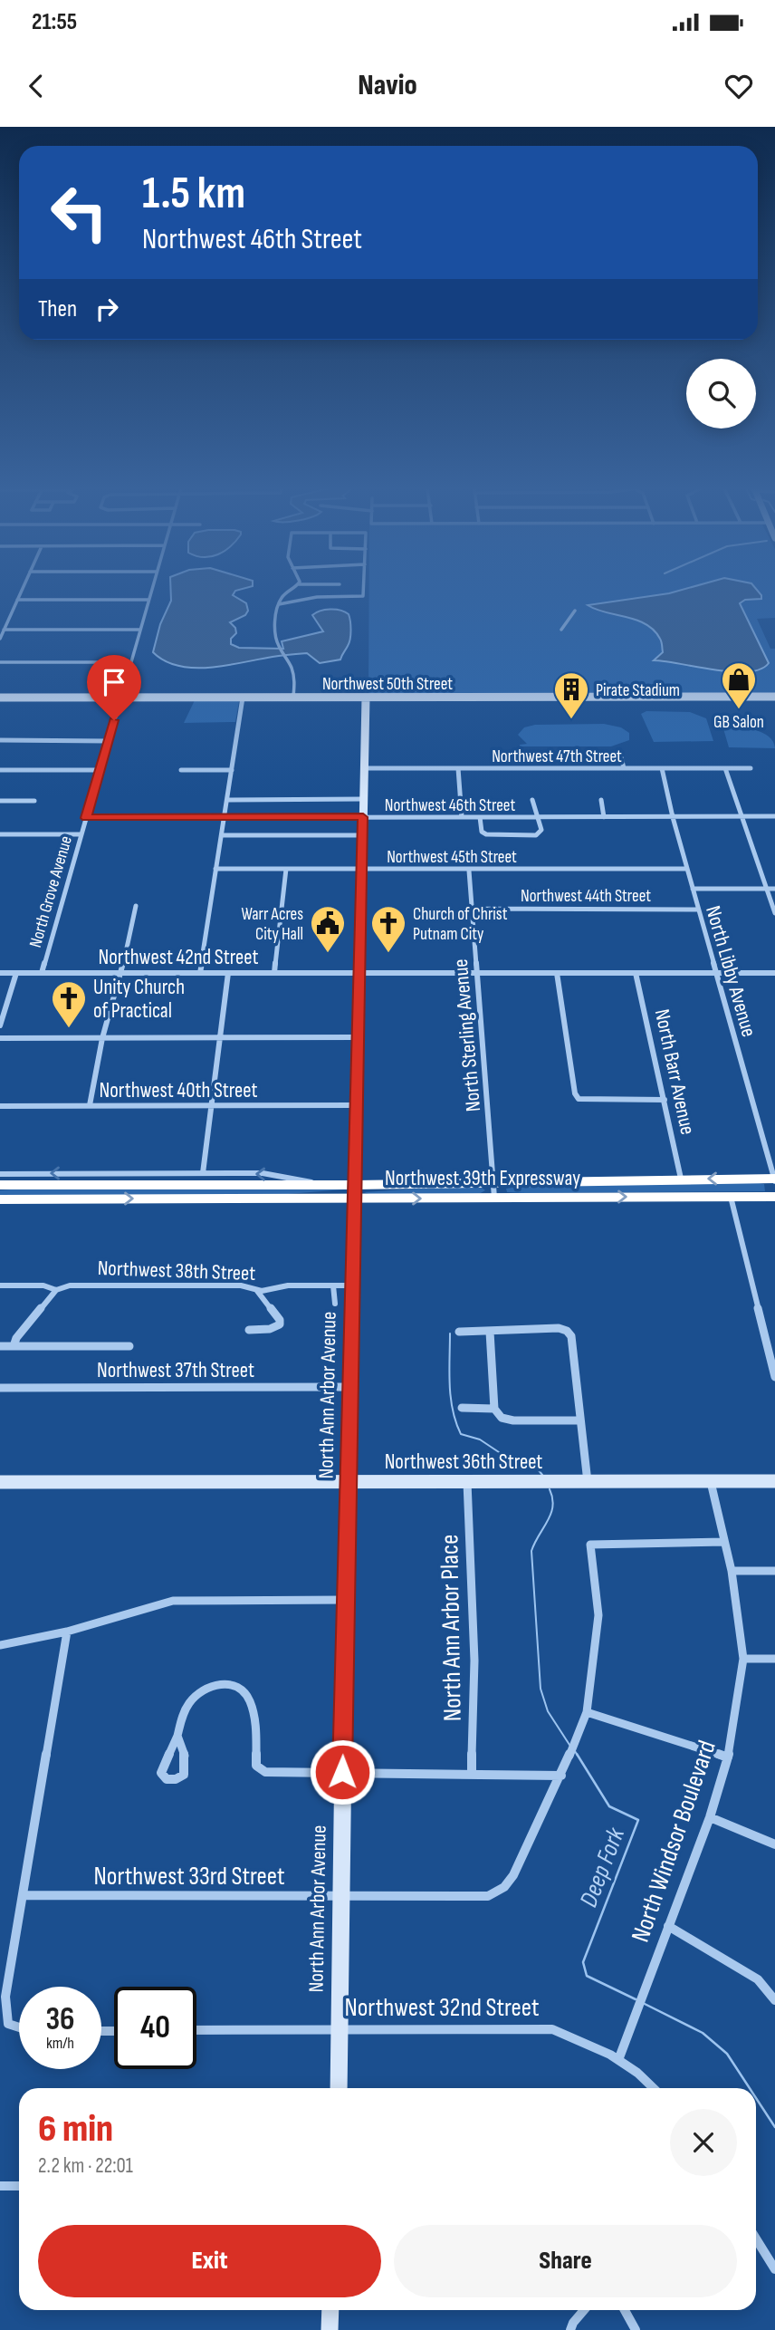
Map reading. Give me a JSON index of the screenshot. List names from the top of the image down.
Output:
{
  "streets": {
    "highway": ["Northwest 39th Expressway"],
    "main road": ["Northwest 50th Street", "North Ann Arbor Avenue", "Northwest 36th Street"],
    "street": [
      "Northwest 47th Street",
      "Northwest 46th Street",
      "Northwest 45th Street",
      "North Grove Avenue",
      "Northwest 44th Street",
      "Northwest 42nd Street",
      "North Libby Avenue",
      "North Sterling Avenue",
      "North Barr Avenue",
      "Northwest 40th Street",
      "Northwest 38th Street",
      "Northwest 37th Street",
      "North Ann Arbor Place",
      "North Windsor Boulevard",
      "Northwest 33rd Street",
      "Northwest 32nd Street"
    ]
  },
  "crossings": [
    ["Northwest 50th Street", "North Grove Avenue"],
    ["Northwest 50th Street", "North Ann Arbor Avenue"],
    ["Northwest 47th Street", "North Libby Avenue"],
    ["Northwest 47th Street", "North Ann Arbor Avenue"],
    ["Northwest 46th Street", "North Grove Avenue"],
    ["Northwest 46th Street", "North Libby Avenue"],
    ["Northwest 46th Street", "North Ann Arbor Avenue"],
    ["Northwest 45th Street", "North Libby Avenue"],
    ["Northwest 45th Street", "North Sterling Avenue"],
    ["Northwest 45th Street", "North Ann Arbor Avenue"],
    ["North Grove Avenue", "Northwest 42nd Street"],
    ["Northwest 44th Street", "North Libby Avenue"],
    ["Northwest 44th Street", "North Sterling Avenue"],
    ["Northwest 42nd Street", "North Libby Avenue"],
    ["Northwest 42nd Street", "North Sterling Avenue"],
    ["Northwest 42nd Street", "North Barr Avenue"],
    ["Northwest 42nd Street", "North Ann Arbor Avenue"],
    ["North Libby Avenue", "Northwest 39th Expressway"],
    ["North Sterling Avenue", "Northwest 39th Expressway"],
    ["North Barr Avenue", "Northwest 39th Expressway"],
    ["Northwest 40th Street", "North Ann Arbor Avenue"],
    ["Northwest 39th Expressway", "North Ann Arbor Avenue"],
    ["Northwest 38th Street", "North Ann Arbor Avenue"],
    ["Northwest 37th Street", "North Ann Arbor Avenue"],
    ["North Ann Arbor Avenue", "Northwest 36th Street"],
    ["North Ann Arbor Avenue", "Northwest 33rd Street"],
    ["North Ann Arbor Avenue", "Northwest 32nd Street"],
    ["Northwest 36th Street", "North Ann Arbor Place"],
    ["Northwest 36th Street", "North Windsor Boulevard"],
    ["North Windsor Boulevard", "Northwest 32nd Street"]
  ],
  "water": ["Deep Fork"],
  "places": {
    "shop": ["GB Salon"],
    "building": ["Pirate Stadium"],
    "public building": ["Warr Acres City Hall"],
    "church": ["Church of Christ Putnam City", "Unity Church of Practical"]
  },
  "page": {
    "status": "21:55",
    "header": "Navio",
    "turn": ["1.5 km", "Northwest 46th Street"],
    "then": "Then",
    "speed": "36 km/h",
    "limit": "40",
    "heading": ["6 min", "2.2 km · 22:01"],
    "buttons": ["Exit", "Share"]
  }
}
